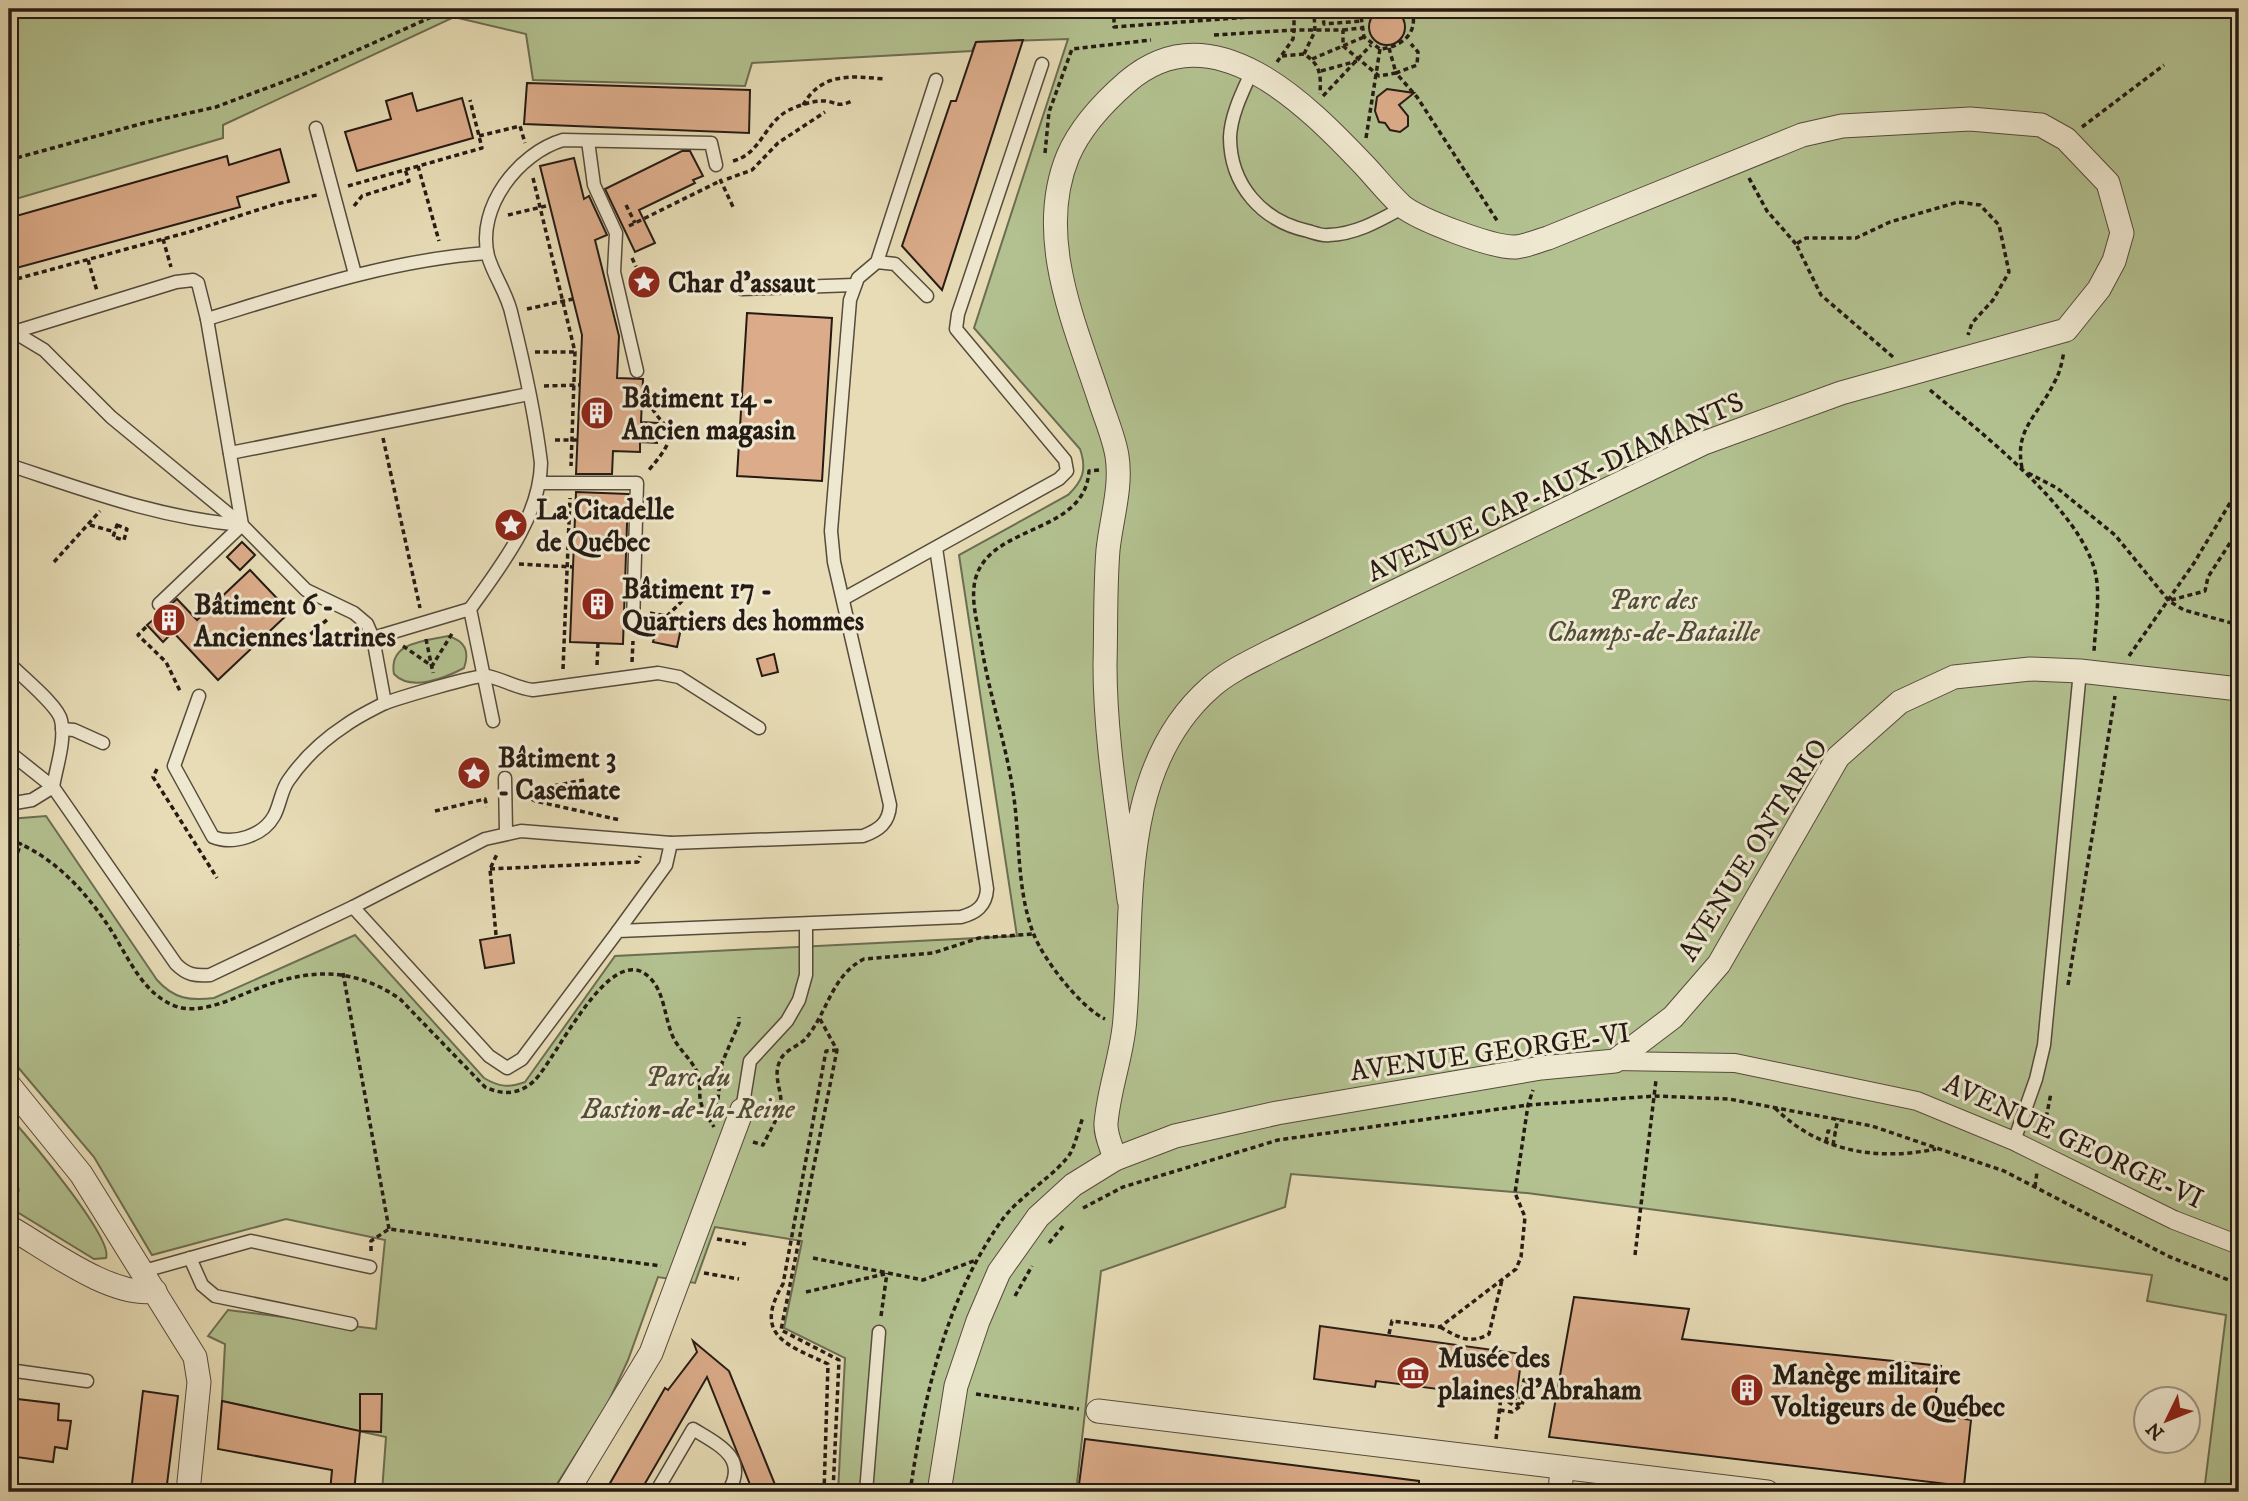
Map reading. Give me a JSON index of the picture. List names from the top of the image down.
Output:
{
  "streets": {
    "street": ["AVENUE CAP-AUX-DIAMANTS", "AVENUE ONTARIO", "AVENUE GEORGE-VI"]
  },
  "crossings": [
    ["AVENUE CAP-AUX-DIAMANTS", "AVENUE GEORGE-VI"],
    ["AVENUE ONTARIO", "AVENUE GEORGE-VI"]
  ],
  "parks": ["Parc des Champs-de-Bataille", "Parc du Bastion-de-la-Reine"],
  "places": {
    "place": ["Char d'assaut", "La Citadelle de Québec", "Bâtiment 3 - Casemate"],
    "building": [
      "Bâtiment 14 - Ancien magasin",
      "Bâtiment 17 - Quartiers des hommes",
      "Bâtiment 6 - Anciennes latrines",
      "Manège militaire Voltigeurs de Québec"
    ],
    "museum": ["Musée des plaines d'Abraham"]
  },
  "north": "bottom left"
}
